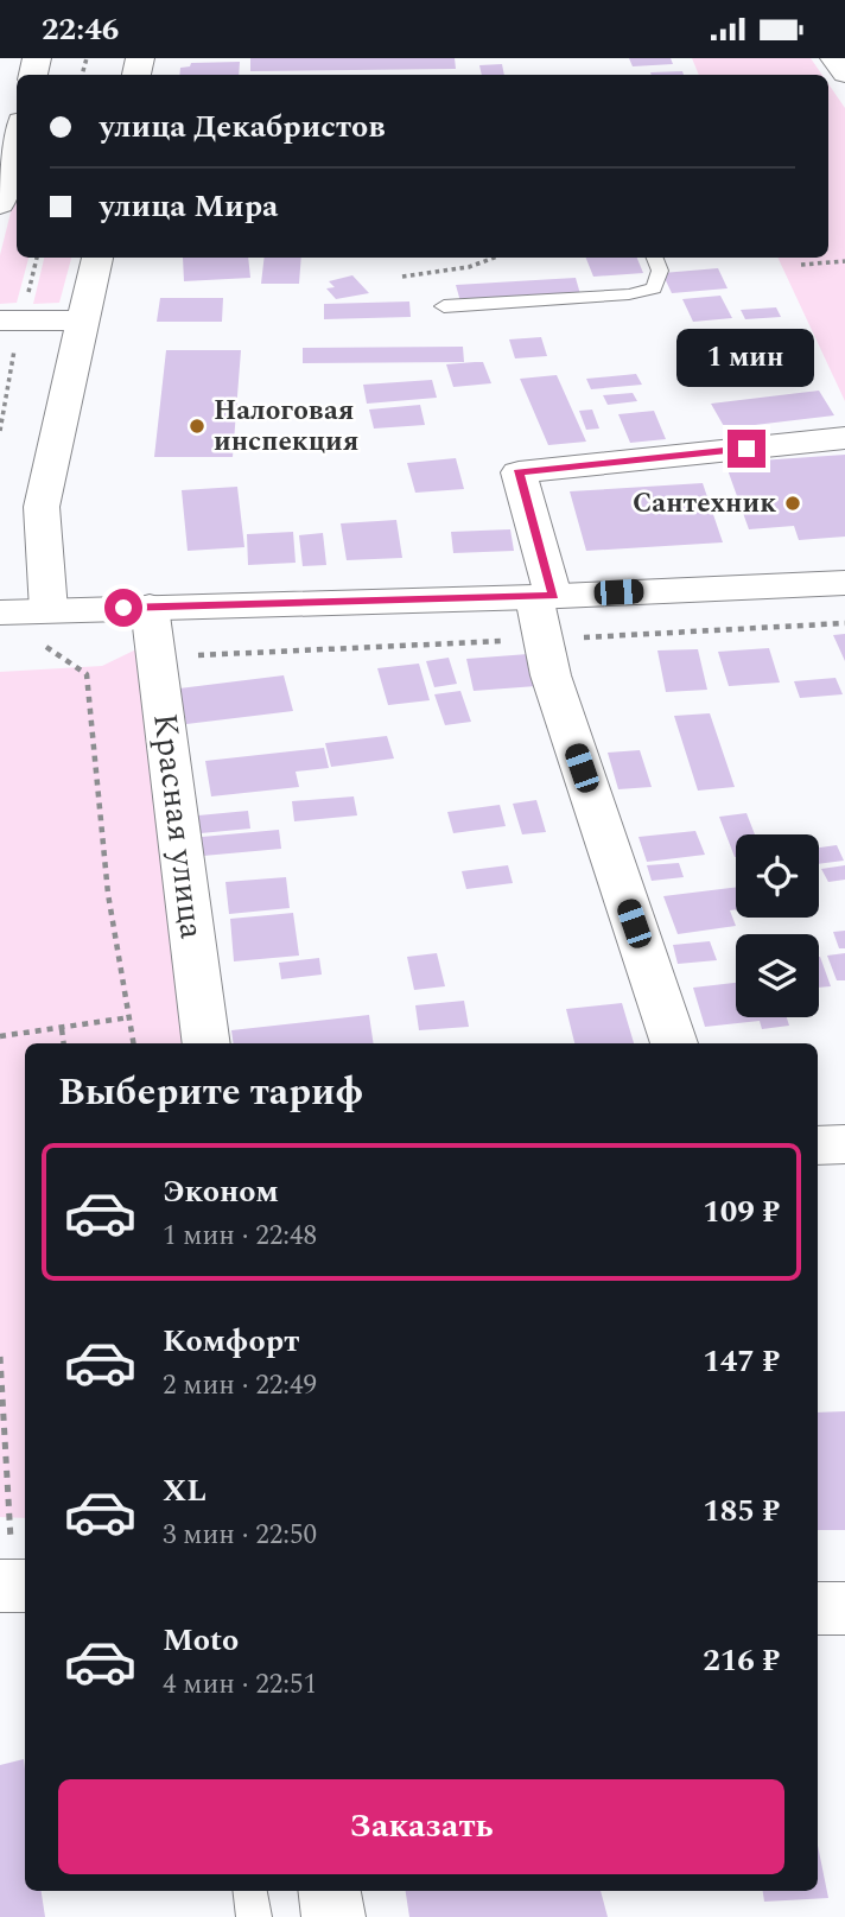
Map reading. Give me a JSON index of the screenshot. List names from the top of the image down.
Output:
{
  "streets": {
    "street": ["Красная улица"]
  },
  "places": ["Налоговая инспекция", "Сантехник"],
  "page": {
    "status": "22:46",
    "banner": ["улица Декабристов", "улица Мира"],
    "bubble": "1 мин",
    "heading": "Выберите тариф",
    "list": [
      {
        "name": "Эконом",
        "note": "1 мин · 22:48",
        "value": "109 ₽"
      },
      {
        "name": "Комфорт",
        "note": "2 мин · 22:49",
        "value": "147 ₽"
      },
      {
        "name": "XL",
        "note": "3 мин · 22:50",
        "value": "185 ₽"
      },
      {
        "name": "Moto",
        "note": "4 мин · 22:51",
        "value": "216 ₽"
      }
    ],
    "buttons": "Заказать"
  }
}
